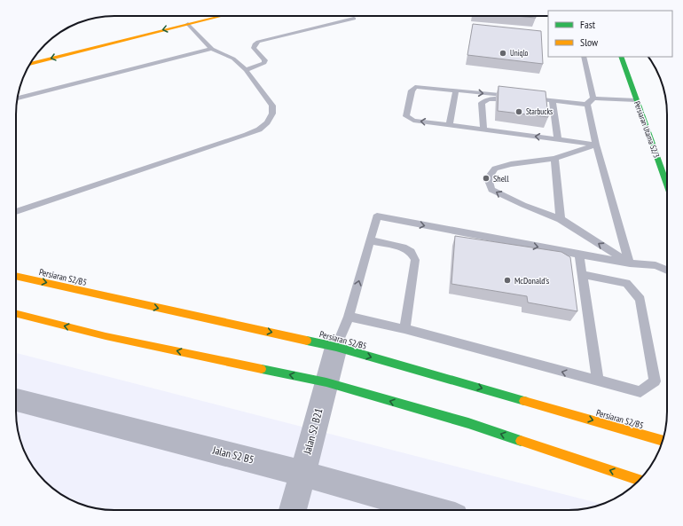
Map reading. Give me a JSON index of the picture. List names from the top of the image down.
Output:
{
  "streets": {
    "main road": ["Persiaran Utama S2/3", "Persiaran S2/B5"],
    "street": ["Jalan S2 B21", "Jalan S2 B5"]
  },
  "crossings": [
    ["Persiaran S2/B5", "Jalan S2 B21"],
    ["Jalan S2 B21", "Jalan S2 B5"]
  ],
  "places": [
    "Uniqlo",
    "Starbucks",
    "Shell",
    "McDonald's"
  ],
  "legend": ["Fast", "Slow"]
}
